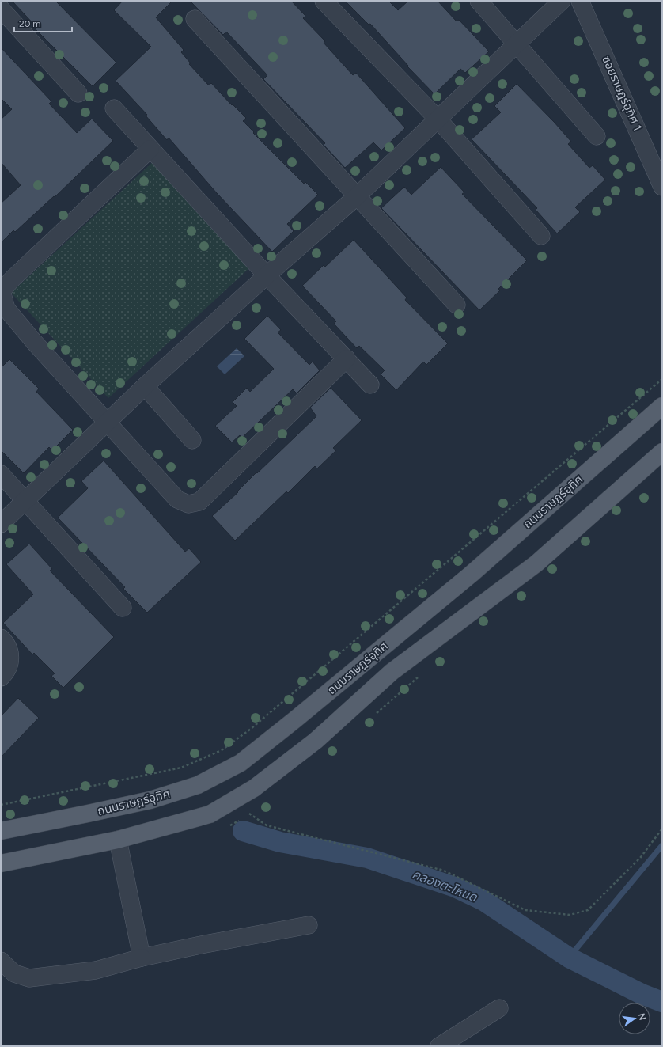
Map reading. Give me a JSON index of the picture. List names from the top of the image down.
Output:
{
  "streets": {
    "main road": ["ถนนราษฎร์อุทิศ"],
    "street": ["ซอยราษฎร์อุทิศ 1"]
  },
  "water": ["คลองตะโหนด"],
  "scale_bar": "20 m",
  "north": "right"
}
